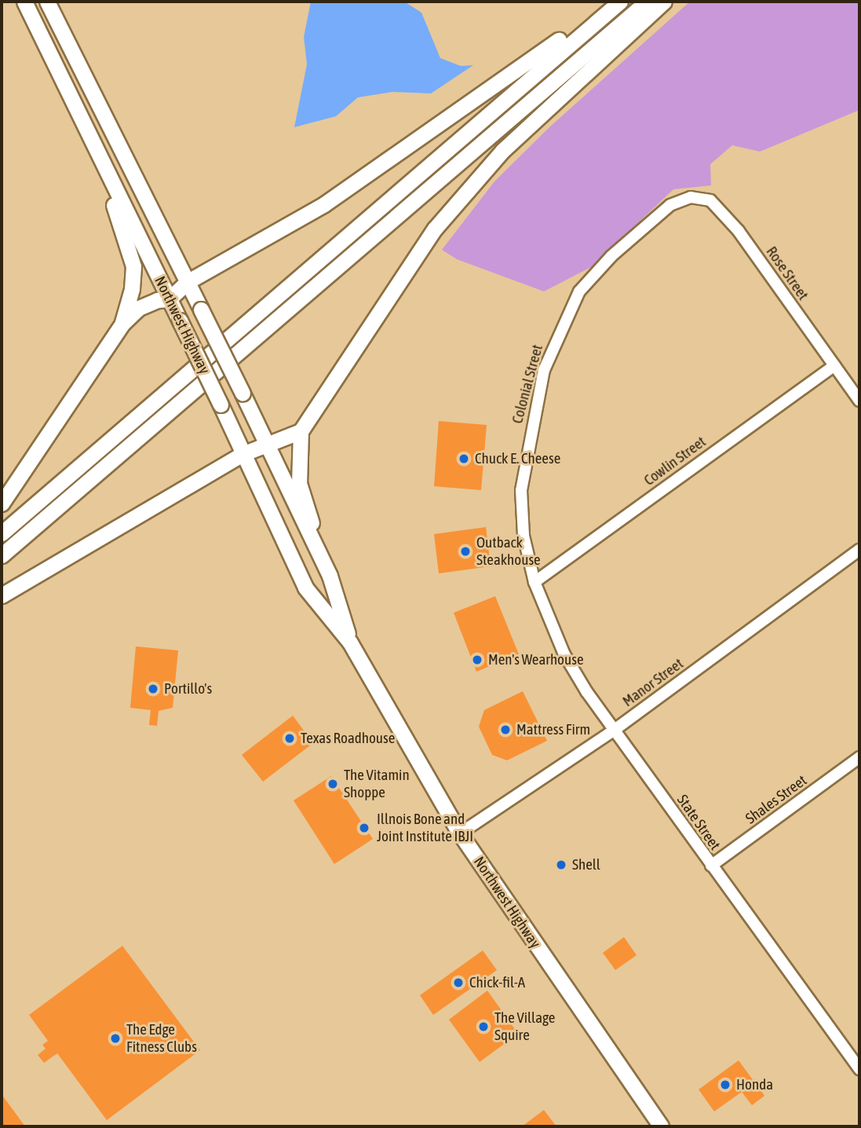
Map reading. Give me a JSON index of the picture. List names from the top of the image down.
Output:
{
  "streets": {
    "main road": ["Northwest Highway"],
    "street": [
      "Rose Street",
      "Colonial Street",
      "Cowlin Street",
      "Manor Street",
      "Shales Street",
      "State Street"
    ]
  },
  "crossings": [
    ["Rose Street", "Colonial Street"],
    ["Rose Street", "Cowlin Street"],
    ["Northwest Highway", "Manor Street"],
    ["Colonial Street", "Cowlin Street"],
    ["Colonial Street", "State Street"],
    ["Cowlin Street", "State Street"],
    ["Manor Street", "State Street"],
    ["Shales Street", "State Street"]
  ],
  "places": [
    "Chuck E. Cheese",
    "Outback Steakhouse",
    "Men's Wearhouse",
    "Portillo's",
    "Mattress Firm",
    "Texas Roadhouse",
    "The Vitamin Shoppe",
    "Illnois Bone and Joint Institute IBJI",
    "Shell",
    "Chick-fil-A",
    "The Village Squire",
    "The Edge Fitness Clubs",
    "Honda"
  ]
}
